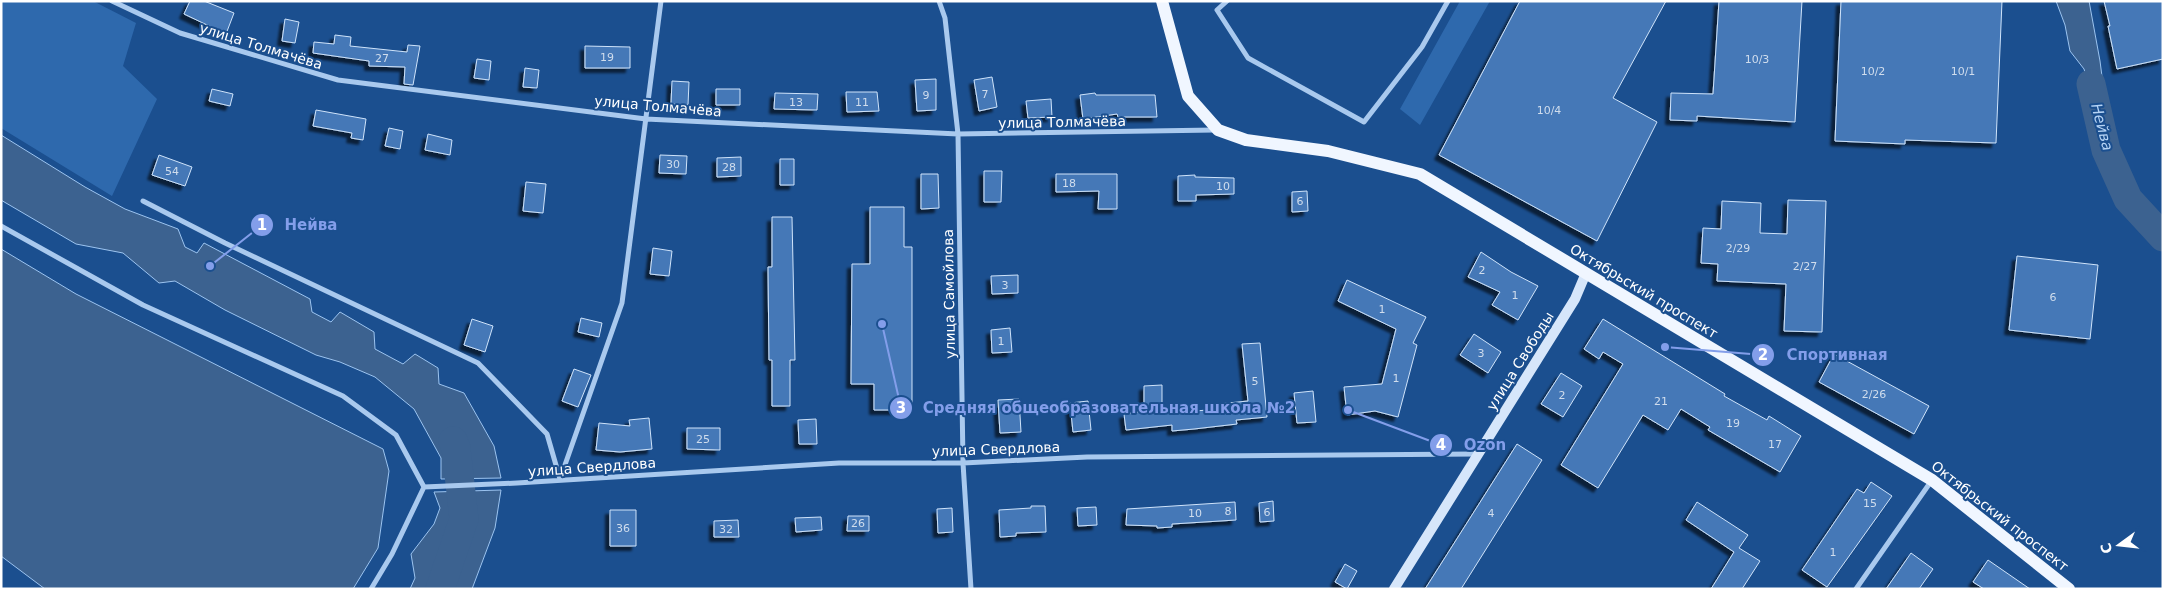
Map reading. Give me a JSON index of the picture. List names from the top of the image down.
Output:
{
  "streets": {
    "main road": ["Октябрьский проспект", "улица Свободы"],
    "street": ["улица Толмачёва", "улица Самойлова", "улица Свердлова"]
  },
  "crossings": [
    ["улица Толмачёва", "Октябрьский проспект"],
    ["улица Толмачёва", "улица Самойлова"],
    ["Октябрьский проспект", "улица Свободы"],
    ["улица Самойлова", "улица Свердлова"],
    ["улица Свободы", "улица Свердлова"]
  ],
  "water": ["Нейва"],
  "places": [
    "Нейва",
    "Средняя общеобразовательная школа №2",
    "Спортивная",
    "Ozon"
  ],
  "house_numbers": [
    "19",
    "27",
    "10/3",
    "10/2",
    "10/1",
    "7",
    "9",
    "13",
    "11",
    "10/4",
    "30",
    "28",
    "54",
    "18",
    "10",
    "6",
    "2/29",
    "2/27",
    "2",
    "3",
    "1",
    "6",
    "1",
    "1",
    "3",
    "1",
    "5",
    "2/26",
    "2",
    "21",
    "19",
    "25",
    "17",
    "15",
    "8",
    "6",
    "10",
    "4",
    "26",
    "36",
    "32",
    "1"
  ],
  "north": "left"
}
